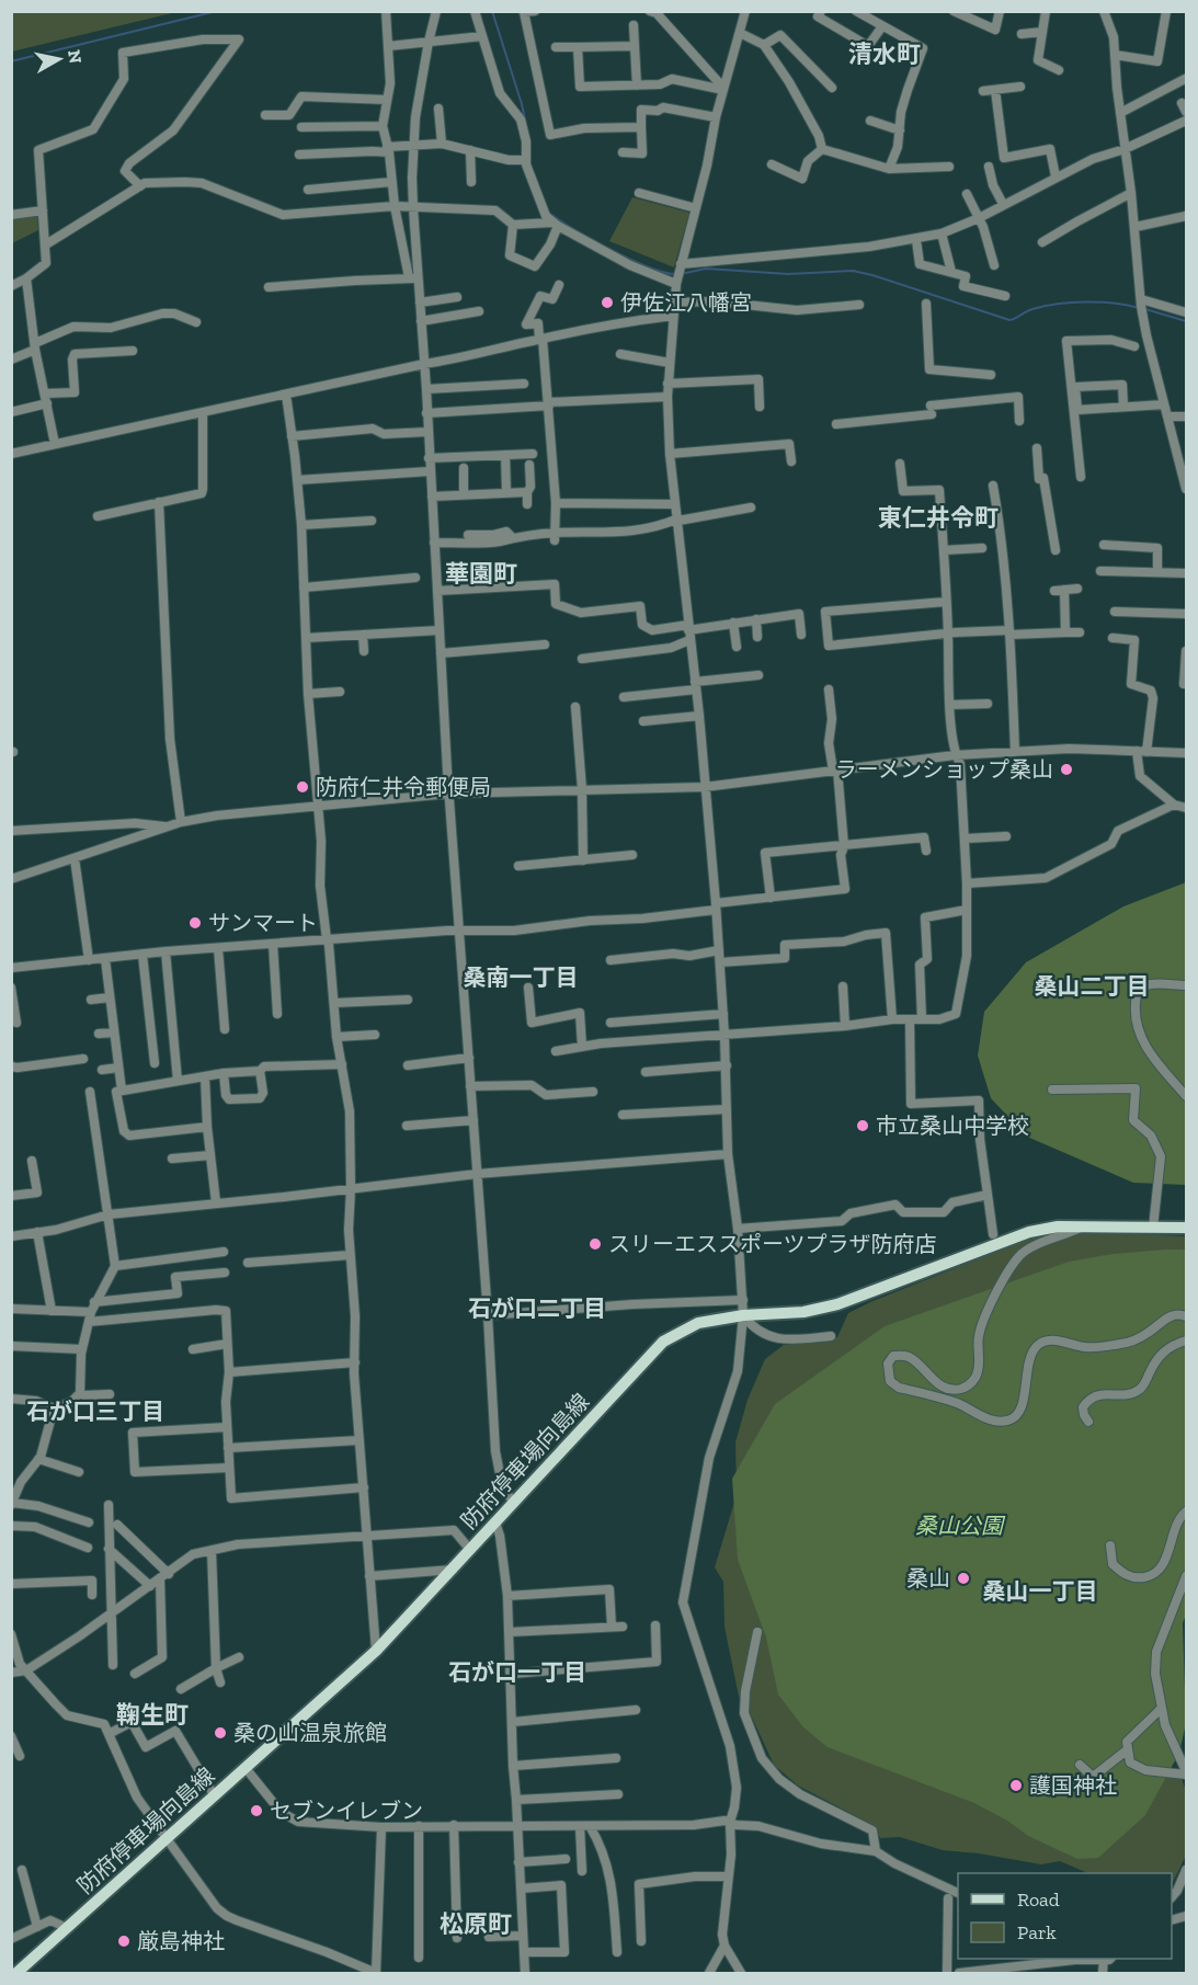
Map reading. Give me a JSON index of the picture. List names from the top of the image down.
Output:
{
  "streets": {
    "main road": ["防府停車場向島線"]
  },
  "districts": [
    "清水町",
    "東仁井令町",
    "華園町",
    "桑南一丁目",
    "桑山二丁目",
    "石が口二丁目",
    "石が口三丁目",
    "桑山一丁目",
    "石が口一丁目",
    "鞠生町",
    "松原町"
  ],
  "parks": ["桑山公園"],
  "places": [
    "伊佐江八幡宮",
    "ラーメンショップ桑山",
    "防府仁井令郵便局",
    "サンマート",
    "市立桑山中学校",
    "スリーエススポーツプラザ防府店",
    "桑山",
    "桑の山温泉旅館",
    "護国神社",
    "セブンイレブン",
    "厳島神社"
  ],
  "legend": ["Road", "Park"],
  "north": "right"
}
